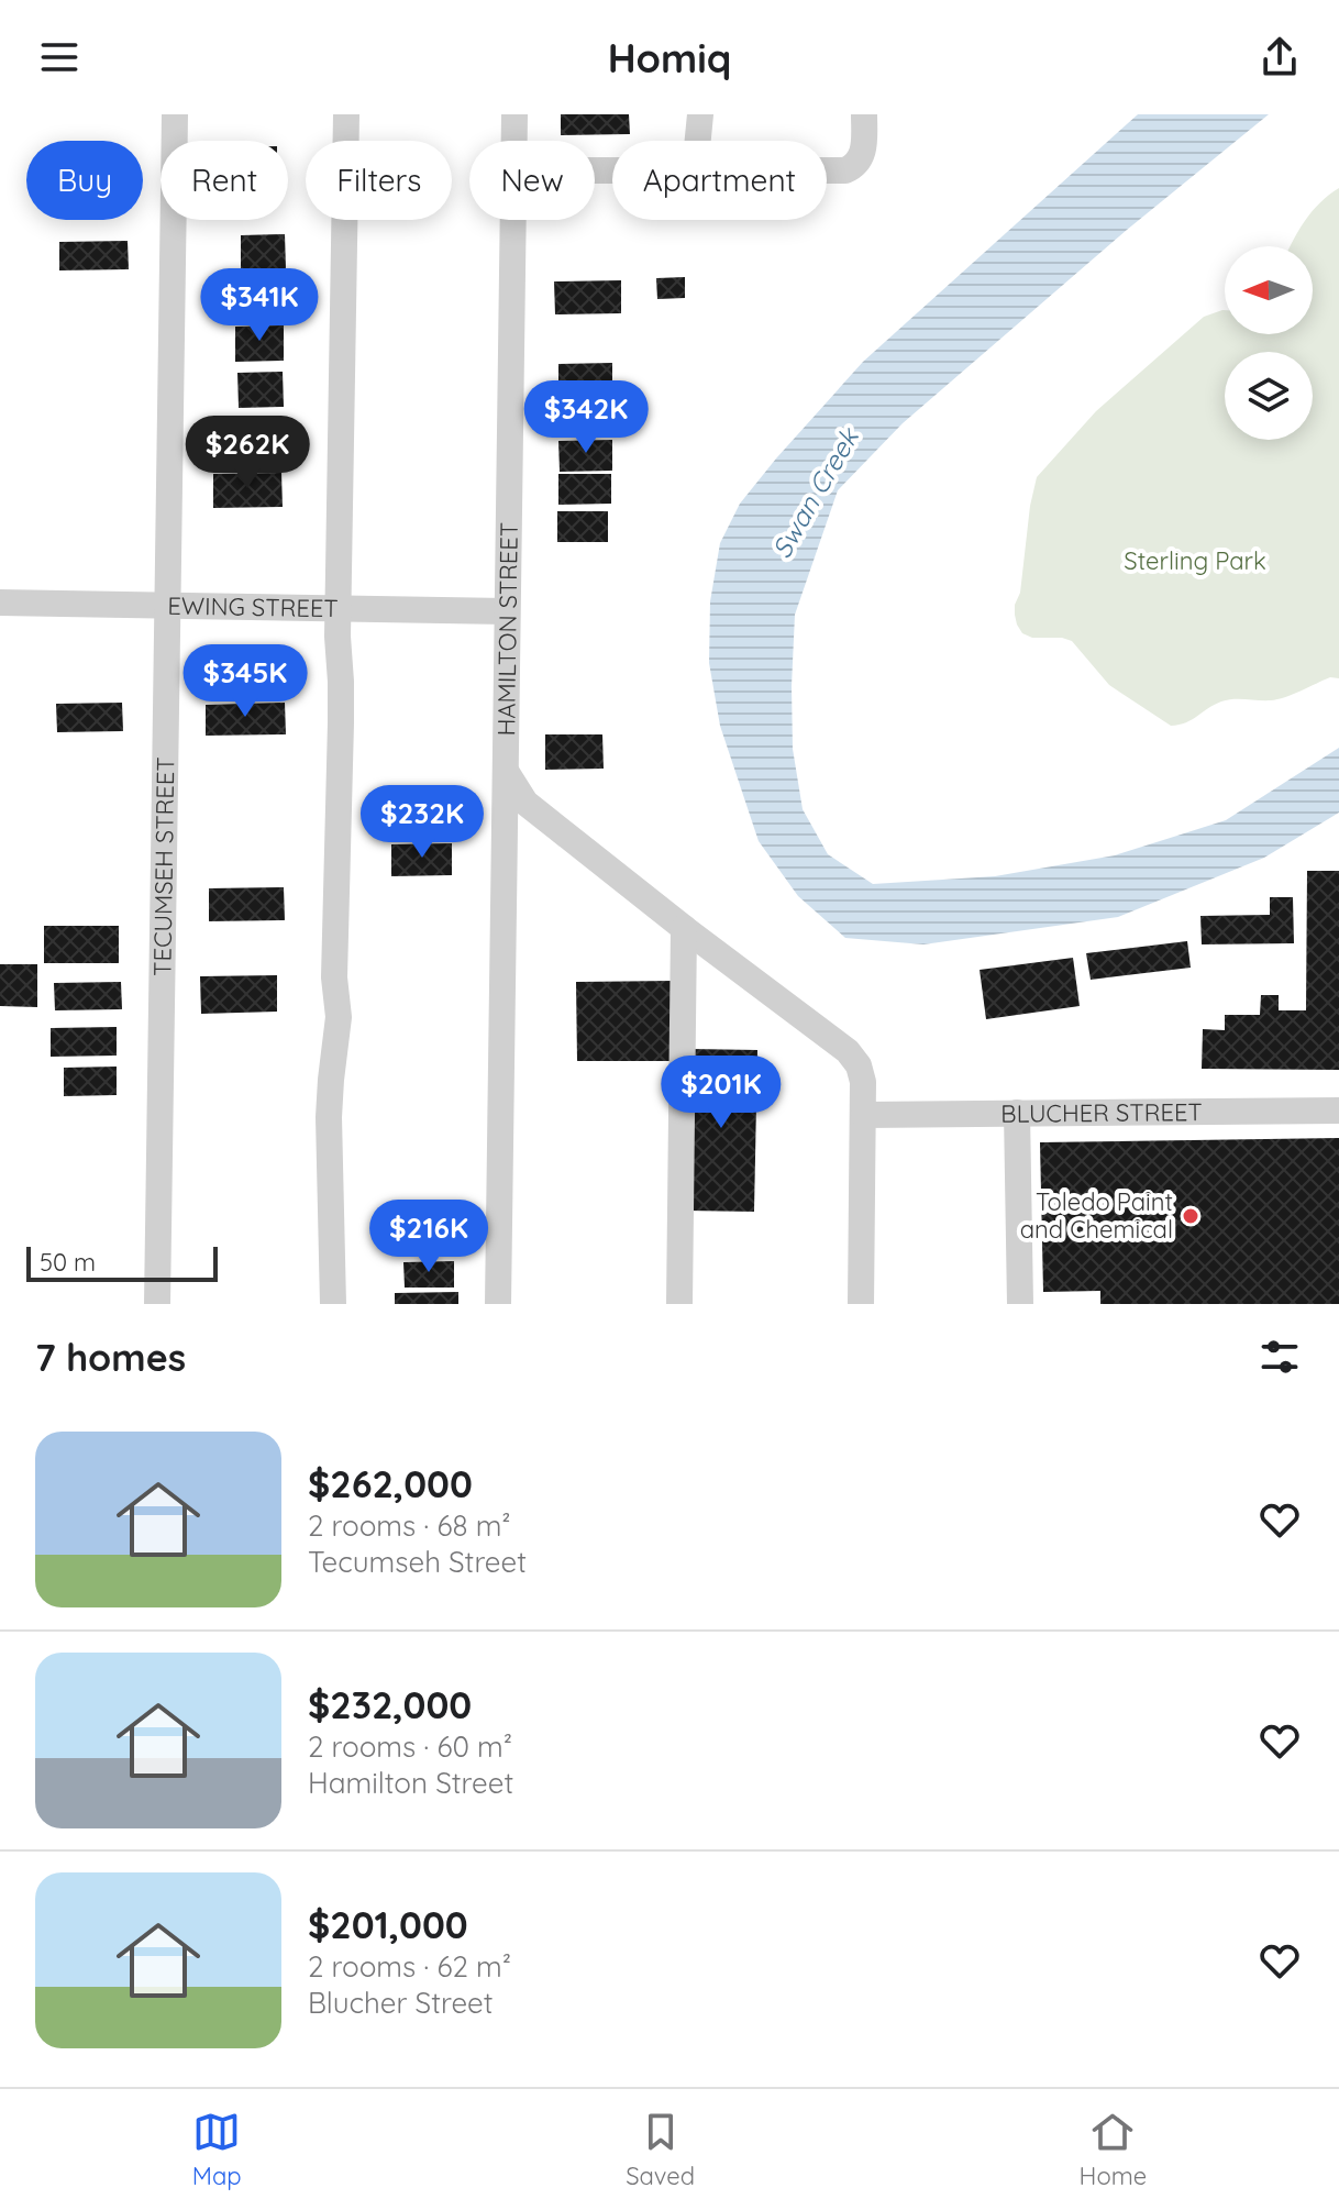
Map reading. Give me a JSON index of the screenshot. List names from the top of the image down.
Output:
{
  "streets": {
    "street": [
      "EWING STREET",
      "HAMILTON STREET",
      "TECUMSEH STREET",
      "BLUCHER STREET"
    ]
  },
  "crossings": [
    ["EWING STREET", "HAMILTON STREET"],
    ["EWING STREET", "TECUMSEH STREET"]
  ],
  "water": ["Swan Creek"],
  "parks": ["Sterling Park"],
  "places": ["Toledo Paint and Chemical"],
  "scale_bar": "50 m",
  "north": "left",
  "page": {
    "header": "Homiq",
    "chip": [
      "Buy",
      "Rent",
      "Filters",
      "New",
      "Apartment"
    ],
    "price": [
      "$341K",
      "$342K",
      "$262K",
      "$345K",
      "$232K",
      "$201K",
      "$216K"
    ],
    "scale": "50 m",
    "heading": "7 homes",
    "list": [
      {
        "name": "$262,000",
        "note": "2 rooms · 68 m² · Tecumseh Street"
      },
      {
        "name": "$232,000",
        "note": "2 rooms · 60 m² · Hamilton Street"
      },
      {
        "name": "$201,000",
        "note": "2 rooms · 62 m² · Blucher Street"
      }
    ],
    "tabs": ["Map", "Saved", "Home"]
  }
}
